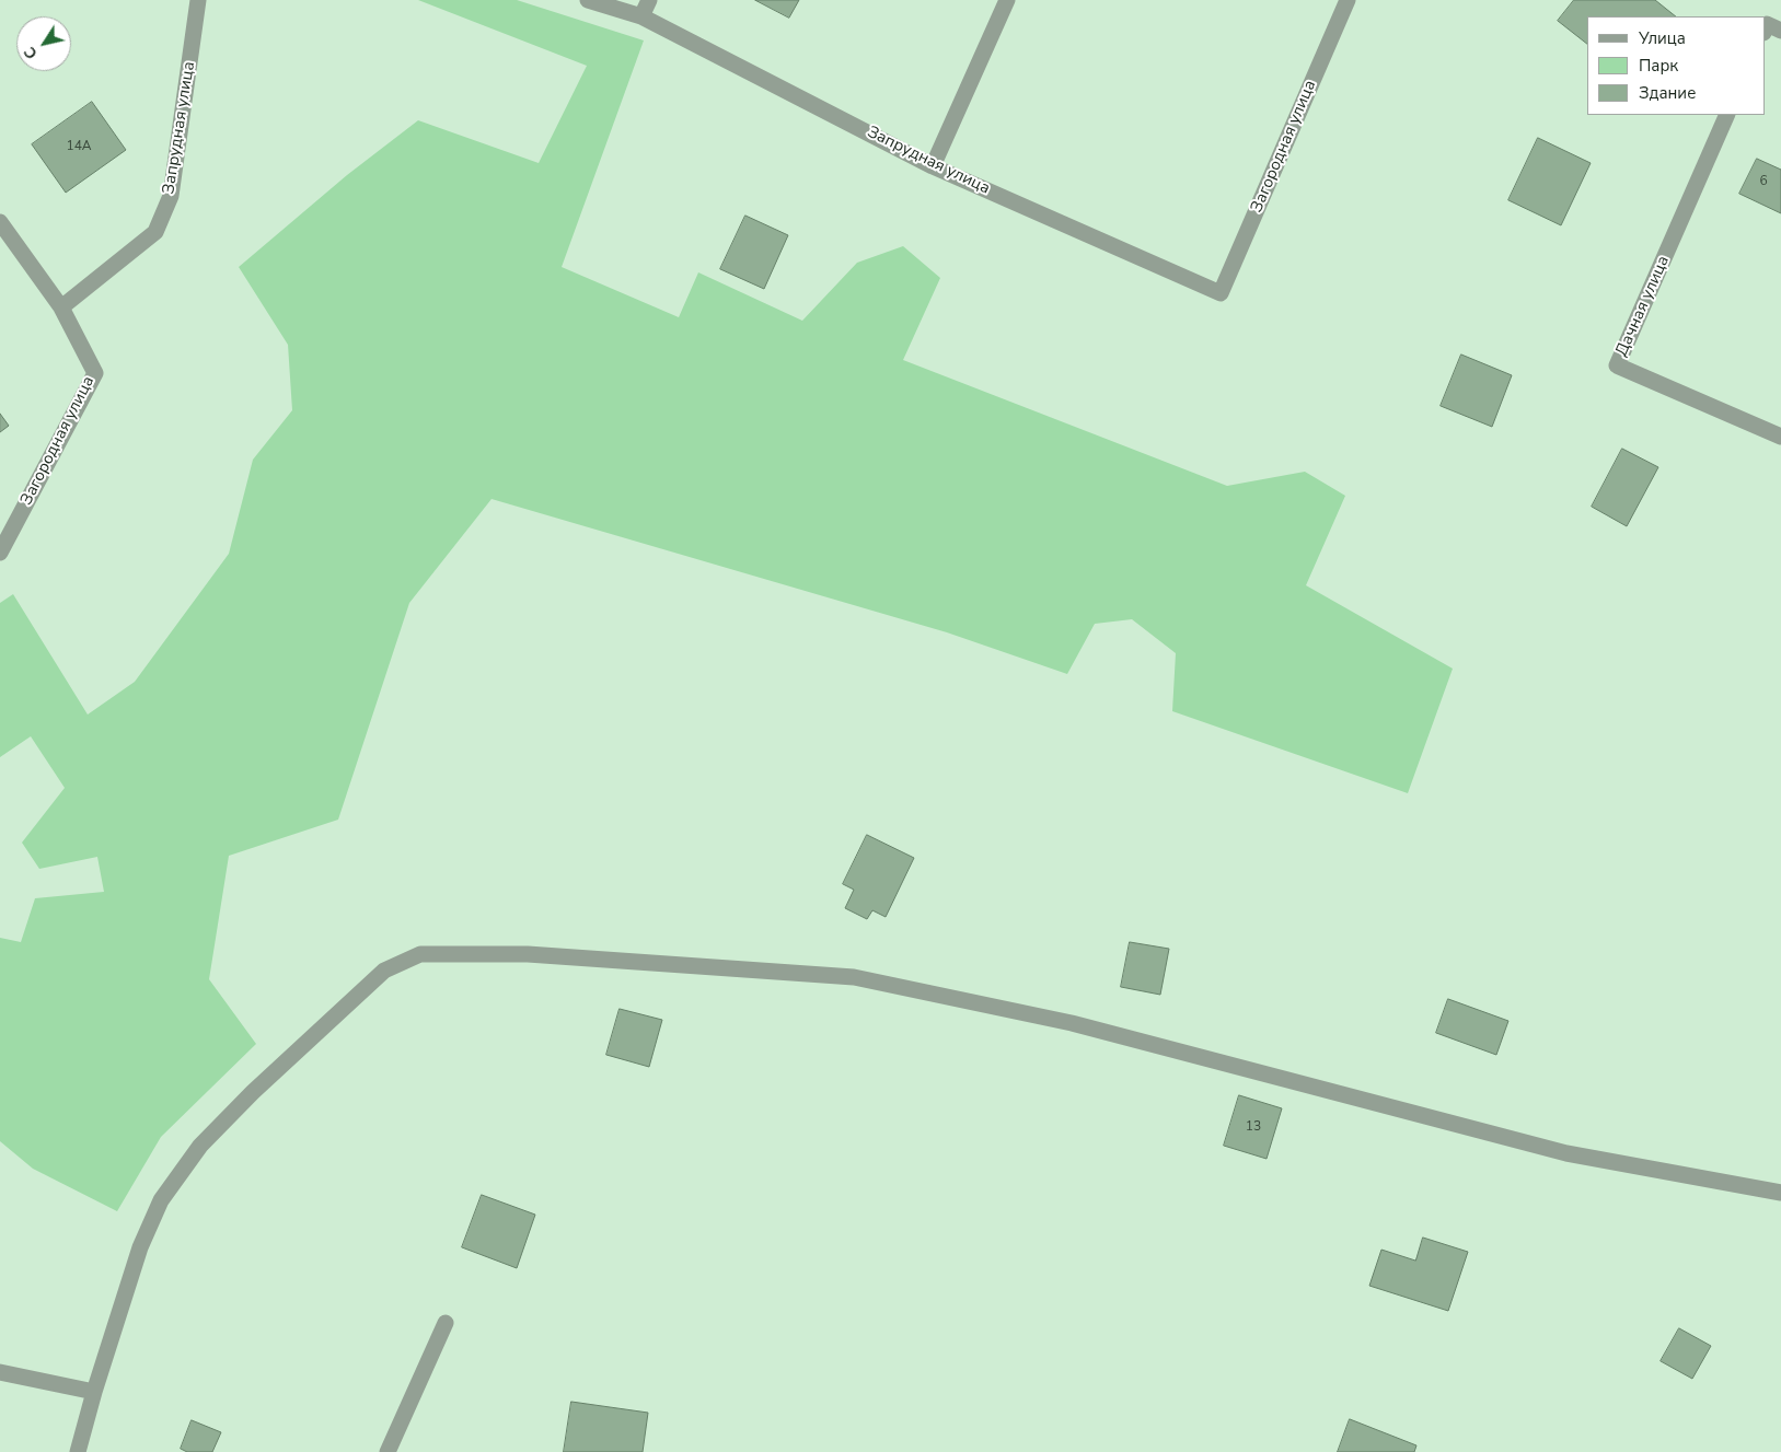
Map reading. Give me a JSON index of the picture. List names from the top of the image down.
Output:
{
  "streets": {
    "street": ["Запрудная улица", "Загородная улица", "Дачная улица"]
  },
  "crossings": [
    ["Запрудная улица", "Загородная улица"]
  ],
  "house_numbers": ["14А", "6", "13"],
  "legend": ["Улица", "Парк", "Здание"],
  "north": "bottom left"
}
